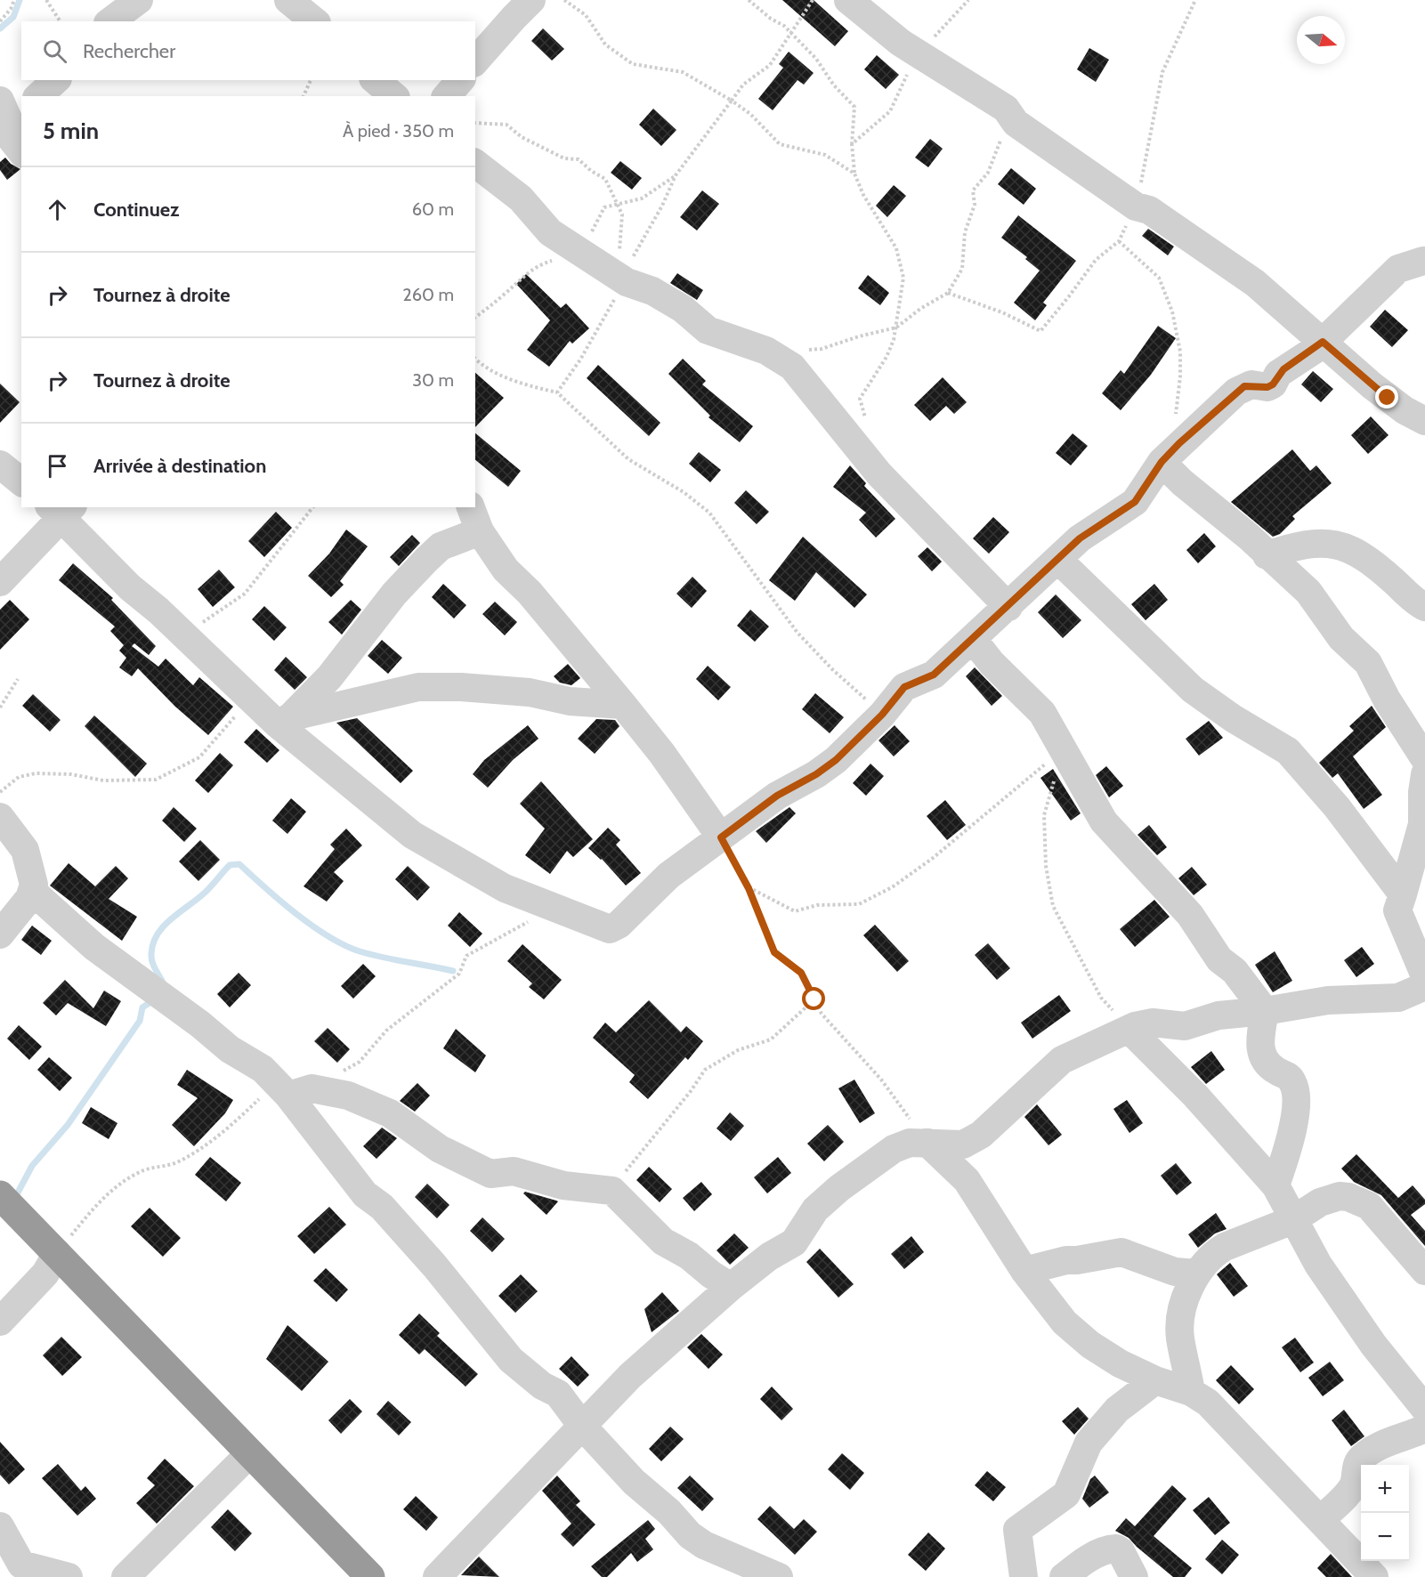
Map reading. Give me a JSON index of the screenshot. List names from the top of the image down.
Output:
{
  "north": "right",
  "page": {
    "search": "Rechercher",
    "heading": ["5 min", "À pied · 350 m"],
    "list": [
      ["Continuez", "60 m"],
      ["Tournez à droite", "260 m"],
      ["Tournez à droite", "30 m"],
      "Arrivée à destination"
    ],
    "map_buttons": ["+", "−"]
  }
}
